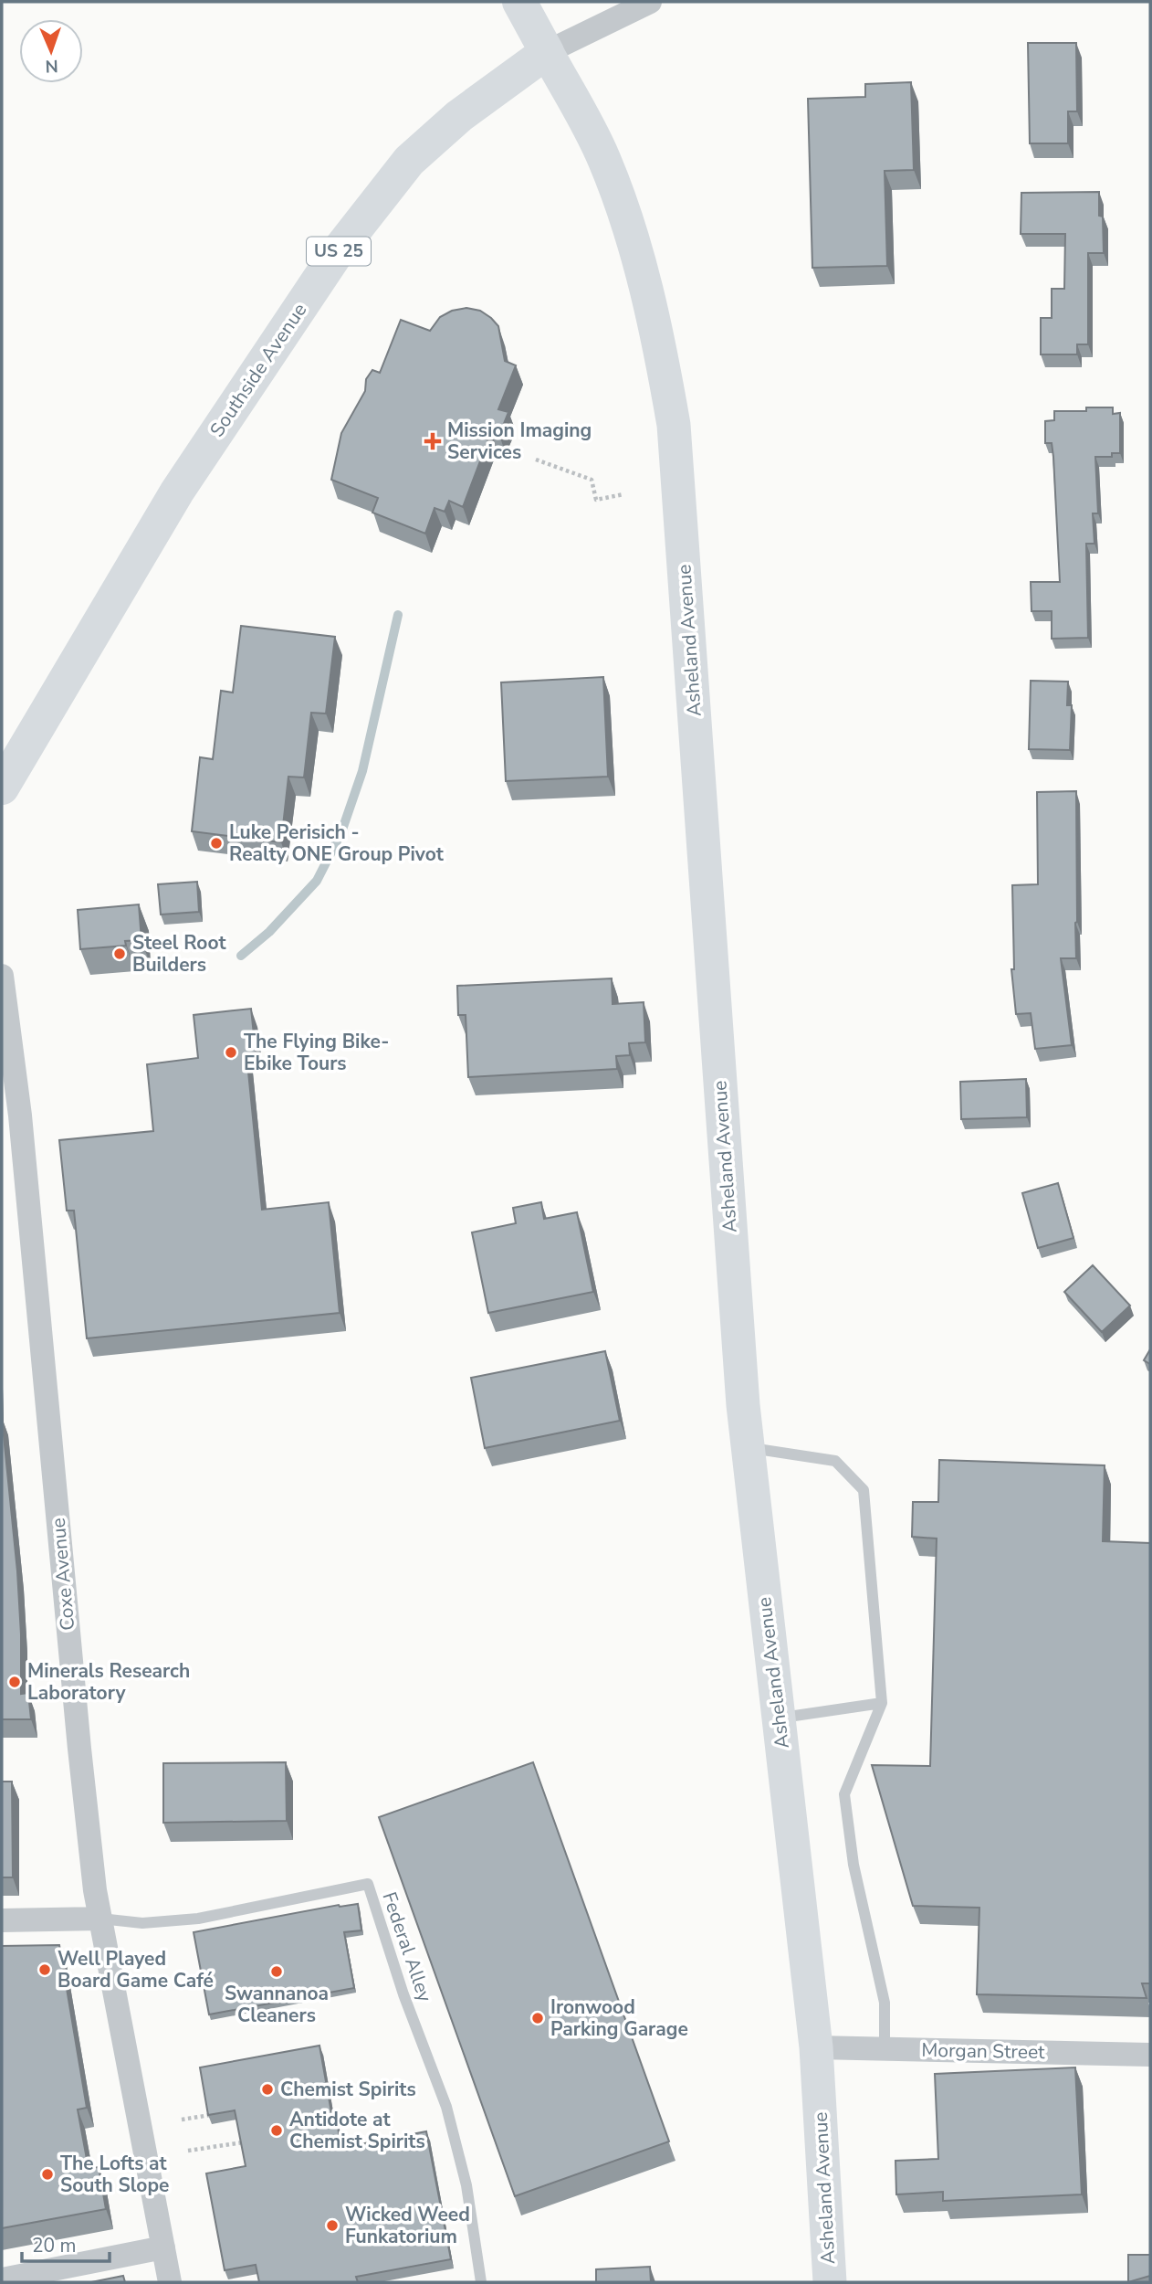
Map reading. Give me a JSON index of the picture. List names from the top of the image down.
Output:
{
  "streets": {
    "main road": ["US 25", "Southside Avenue", "Asheland Avenue"],
    "street": ["Coxe Avenue", "Morgan Street"],
    "lane": ["Federal Alley"]
  },
  "crossings": [
    ["Southside Avenue", "Asheland Avenue"],
    ["Asheland Avenue", "Morgan Street"],
    ["Coxe Avenue", "Federal Alley"]
  ],
  "places": {
    "health": ["Mission Imaging Services"],
    "other": [
      "Luke Perisich - Realty ONE Group Pivot",
      "Steel Root Builders",
      "The Flying Bike- Ebike Tours",
      "Minerals Research Laboratory",
      "Well Played Board Game Café",
      "Swannanoa Cleaners",
      "Ironwood Parking Garage",
      "Chemist Spirits",
      "Antidote at Chemist Spirits",
      "The Lofts at South Slope",
      "Wicked Weed Funkatorium"
    ]
  },
  "scale_bar": "20 m",
  "north": "bottom"
}
